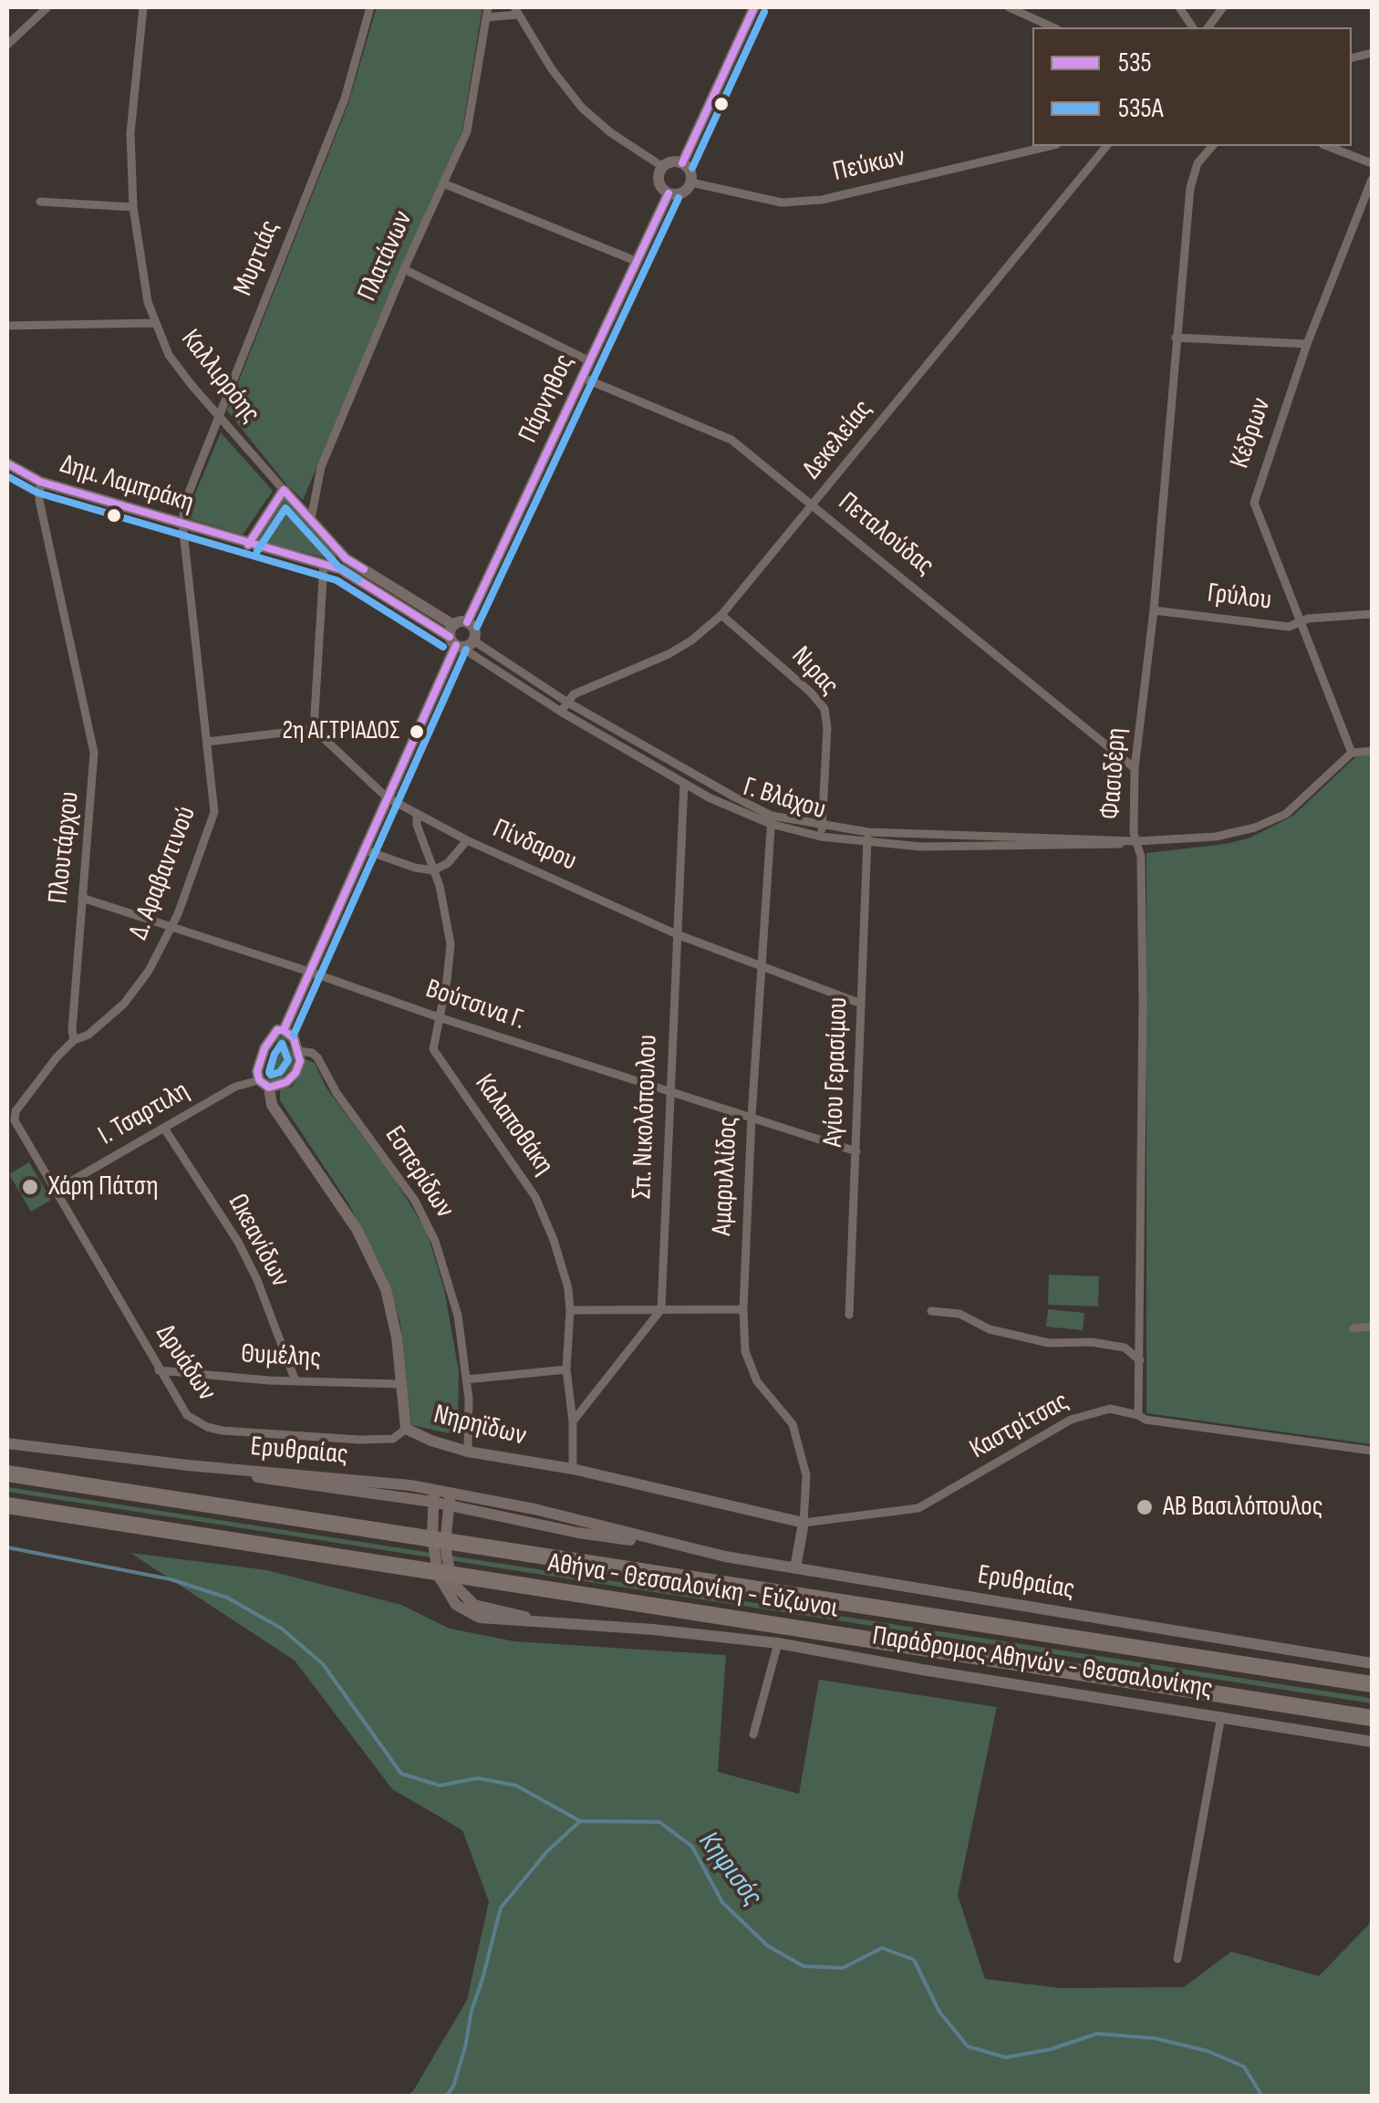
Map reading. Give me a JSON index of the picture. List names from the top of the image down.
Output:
{
  "streets": {
    "highway": ["Αθήνα - Θεσσαλονίκη - Εύζωνοι"],
    "street": [
      "Πεύκων",
      "Πλατάνων",
      "Μυρτιάς",
      "Καλλιρρόης",
      "Πάρνηθος",
      "Κέδρων",
      "Δεκελείας",
      "Δημ. Λαμπράκη",
      "Πεταλούδας",
      "Γρύλου",
      "Νιρας",
      "Φασιδέρη",
      "Γ. Βλάχου",
      "Πίνδαρου",
      "Πλουτάρχου",
      "Δ. Αραβαντινού",
      "Βούτσινα Γ.",
      "Αγίου Γερασίμου",
      "Ι. Τσαρτιλη",
      "Σπ. Νικολόπουλου",
      "Καλαποθάκη",
      "Εσπερίδων",
      "Αμαρυλλίδος",
      "Ωκεανίδων",
      "Θυμέλης",
      "Δρυάδων",
      "Νηρηϊδων",
      "Καστρίτσας",
      "Ερυθραίας",
      "Παράδρομος Αθηνών - Θεσσαλονίκης"
    ]
  },
  "crossings": [
    ["Πεύκων", "Πάρνηθος"],
    ["Πλατάνων", "Καλλιρρόης"],
    ["Μυρτιάς", "Καλλιρρόης"],
    ["Μυρτιάς", "Δημ. Λαμπράκη"],
    ["Μυρτιάς", "Δ. Αραβαντινού"],
    ["Καλλιρρόης", "Δημ. Λαμπράκη"],
    ["Καλλιρρόης", "Γ. Βλάχου"],
    ["Πάρνηθος", "Πεταλούδας"],
    ["Κέδρων", "Γρύλου"],
    ["Κέδρων", "Γ. Βλάχου"],
    ["Δεκελείας", "Πεταλούδας"],
    ["Δεκελείας", "Νιρας"],
    ["Δεκελείας", "Γ. Βλάχου"],
    ["Δημ. Λαμπράκη", "Γ. Βλάχου"],
    ["Δημ. Λαμπράκη", "Πλουτάρχου"],
    ["Δημ. Λαμπράκη", "Δ. Αραβαντινού"],
    ["Πεταλούδας", "Φασιδέρη"],
    ["Γρύλου", "Φασιδέρη"],
    ["Νιρας", "Γ. Βλάχου"],
    ["Φασιδέρη", "Γ. Βλάχου"],
    ["Φασιδέρη", "Καστρίτσας"],
    ["Γ. Βλάχου", "Αγίου Γερασίμου"],
    ["Γ. Βλάχου", "Σπ. Νικολόπουλου"],
    ["Γ. Βλάχου", "Αμαρυλλίδος"],
    ["Πίνδαρου", "Αγίου Γερασίμου"],
    ["Πίνδαρου", "Σπ. Νικολόπουλου"],
    ["Πίνδαρου", "Καλαποθάκη"],
    ["Πίνδαρου", "Αμαρυλλίδος"],
    ["Πλουτάρχου", "Δ. Αραβαντινού"],
    ["Πλουτάρχου", "Βούτσινα Γ."],
    ["Δ. Αραβαντινού", "Βούτσινα Γ."],
    ["Βούτσινα Γ.", "Αγίου Γερασίμου"],
    ["Βούτσινα Γ.", "Σπ. Νικολόπουλου"],
    ["Βούτσινα Γ.", "Καλαποθάκη"],
    ["Βούτσινα Γ.", "Αμαρυλλίδος"],
    ["Ι. Τσαρτιλη", "Εσπερίδων"],
    ["Ι. Τσαρτιλη", "Ωκεανίδων"],
    ["Ι. Τσαρτιλη", "Δρυάδων"],
    ["Ι. Τσαρτιλη", "Νηρηϊδων"],
    ["Καλαποθάκη", "Νηρηϊδων"],
    ["Εσπερίδων", "Νηρηϊδων"],
    ["Αμαρυλλίδος", "Νηρηϊδων"],
    ["Αμαρυλλίδος", "Καστρίτσας"],
    ["Ωκεανίδων", "Θυμέλης"],
    ["Θυμέλης", "Δρυάδων"],
    ["Θυμέλης", "Νηρηϊδων"],
    ["Δρυάδων", "Νηρηϊδων"],
    ["Νηρηϊδων", "Καστρίτσας"],
    ["Ερυθραίας", "Παράδρομος Αθηνών - Θεσσαλονίκης"]
  ],
  "water": ["Κηφισός"],
  "places": ["2η ΑΓ.ΤΡΙΑΔΟΣ", "Χάρη Πάτση", "ΑΒ Βασιλόπουλος"],
  "lines": ["transit line 535", "transit line 535A"],
  "legend": ["535", "535A"]
}
